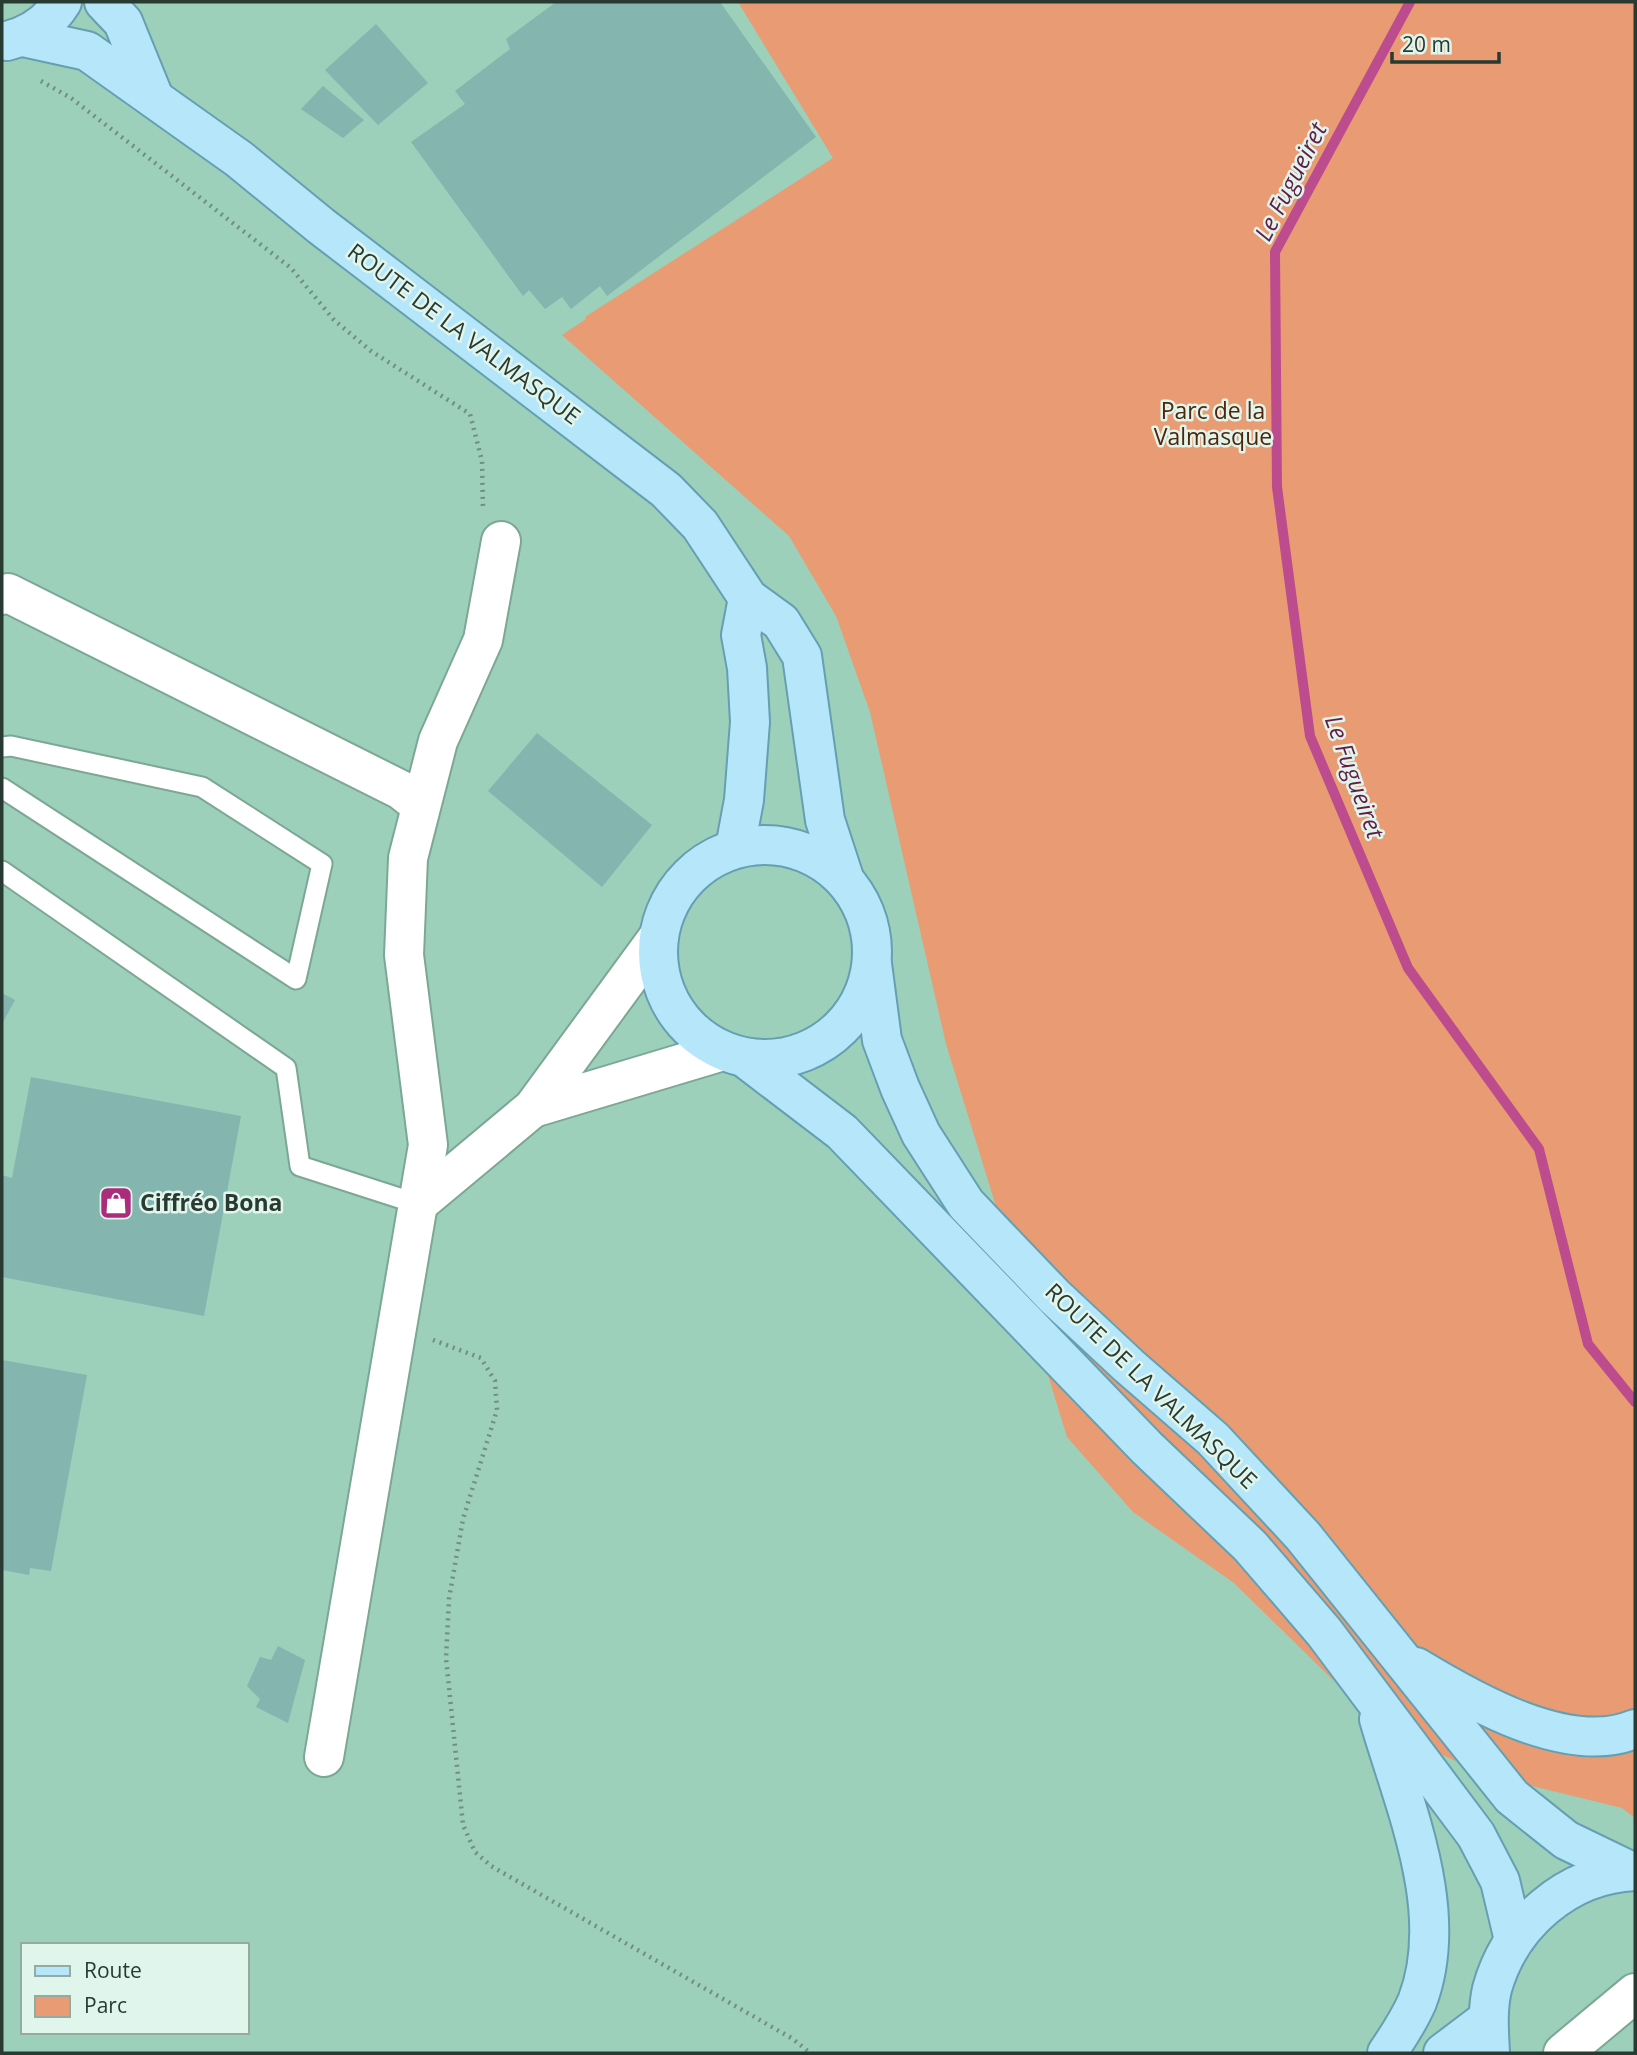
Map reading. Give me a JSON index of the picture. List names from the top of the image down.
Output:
{
  "streets": {
    "main road": ["ROUTE DE LA VALMASQUE"]
  },
  "water": ["Le Fugueiret"],
  "parks": ["Parc de la Valmasque"],
  "places": {
    "shop": ["Ciffréo Bona"]
  },
  "legend": ["Route", "Parc"],
  "scale_bar": "20 m"
}
